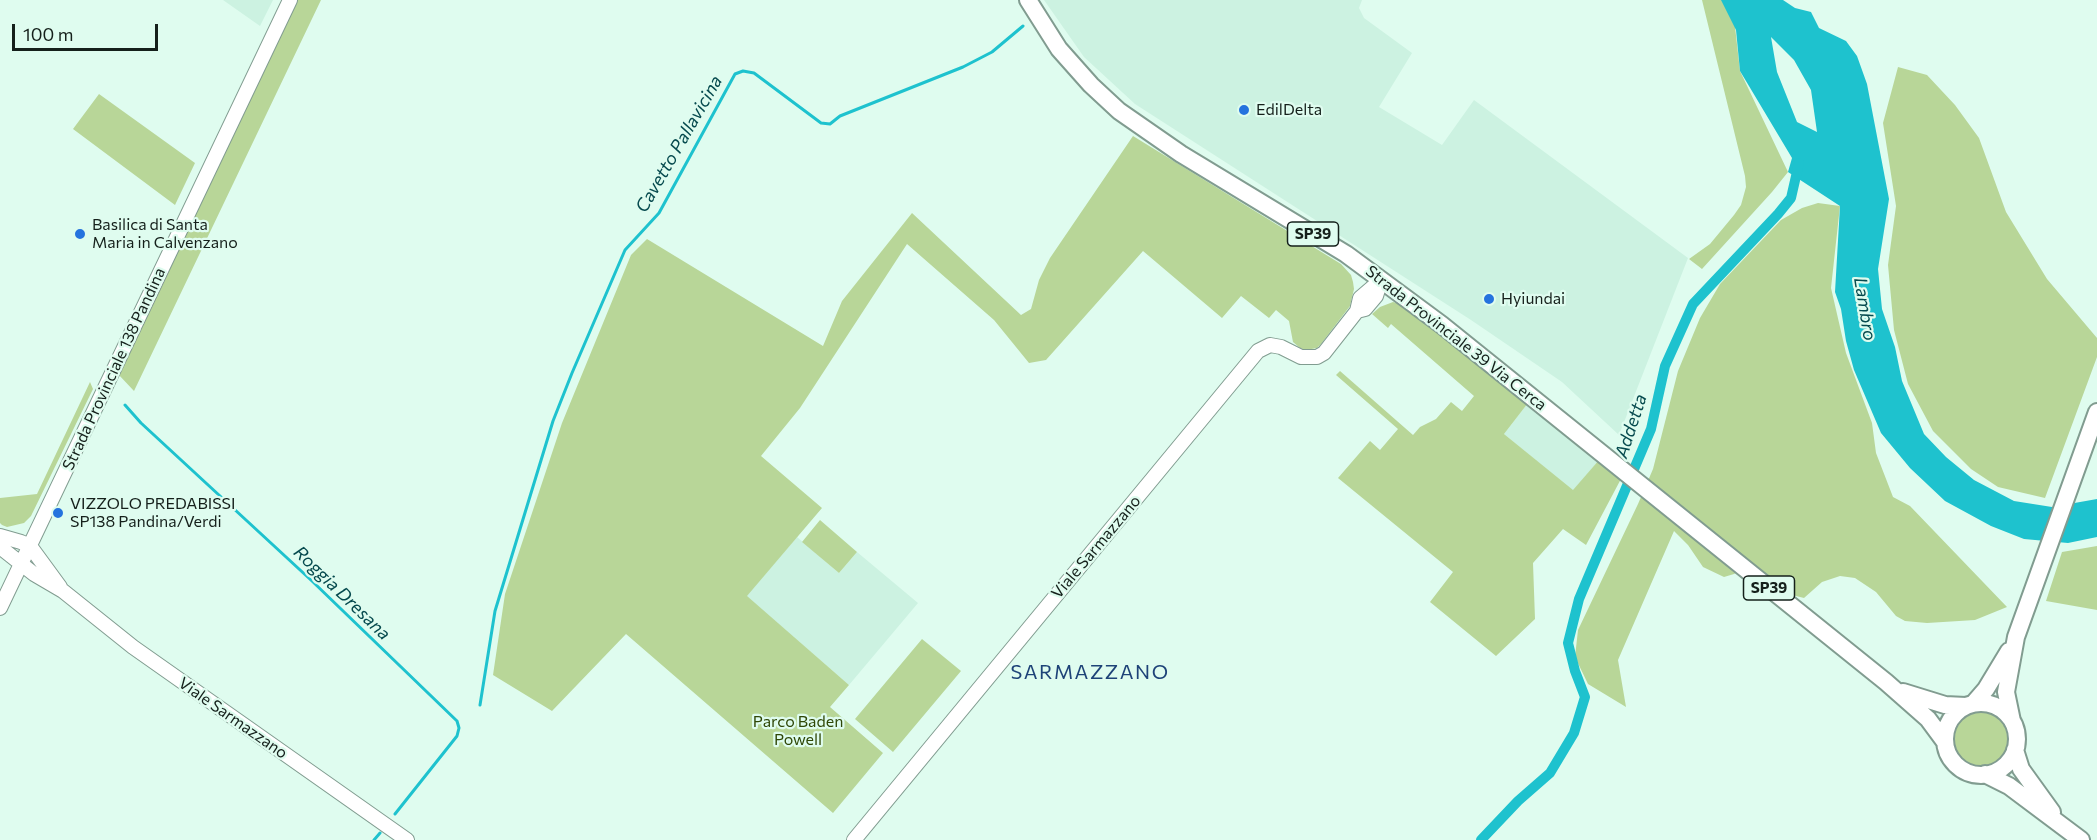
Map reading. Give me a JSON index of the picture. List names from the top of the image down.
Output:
{
  "streets": {
    "main road": ["SP39", "Strada Provinciale 39 Via Cerca"],
    "street": ["Strada Provinciale 138 Pandina", "Viale Sarmazzano"]
  },
  "crossings": [
    ["Strada Provinciale 39 Via Cerca", "Viale Sarmazzano"]
  ],
  "districts": ["SARMAZZANO"],
  "water": [
    "Cavetto Pallavicina",
    "Lambro",
    "Addetta",
    "Roggia Dresana"
  ],
  "parks": ["Parco Baden Powell"],
  "places": [
    "EdilDelta",
    "Basilica di Santa Maria in Calvenzano",
    "Hyiundai",
    "VIZZOLO PREDABISSI SP138 Pandina/Verdi"
  ],
  "scale_bar": "100 m"
}
